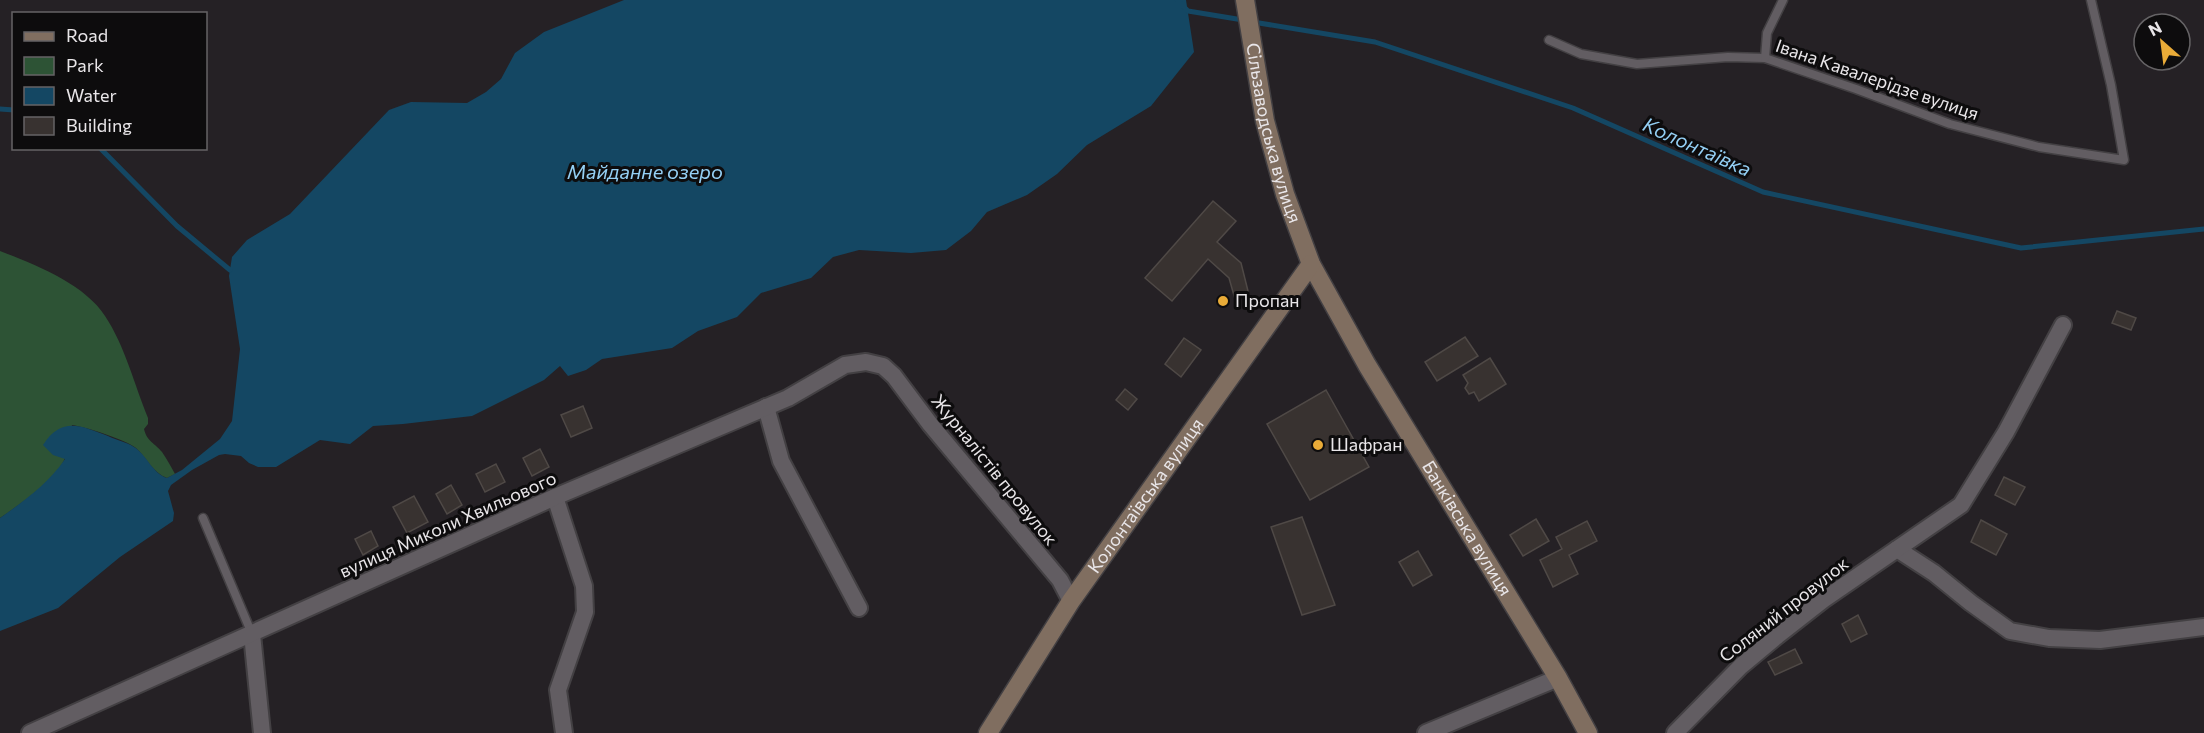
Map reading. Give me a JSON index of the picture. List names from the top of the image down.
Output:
{
  "streets": {
    "main road": ["Сільзаводська вулиця", "Колонтаївська вулиця", "Банківська вулиця"],
    "street": ["Журналістів провулок", "вулиця Миколи Хвильового", "Соляний провулок"],
    "lane": ["Івана Кавалерідзе вулиця"]
  },
  "crossings": [
    ["Сільзаводська вулиця", "Колонтаївська вулиця"],
    ["Сільзаводська вулиця", "Банківська вулиця"],
    ["Журналістів провулок", "Колонтаївська вулиця"],
    ["Журналістів провулок", "вулиця Миколи Хвильового"],
    ["Колонтаївська вулиця", "Банківська вулиця"]
  ],
  "water": ["Колонтаївка", "Майданне озеро"],
  "places": ["Пропан", "Шафран"],
  "legend": [
    "Road",
    "Park",
    "Water",
    "Building"
  ],
  "north": "top left"
}
